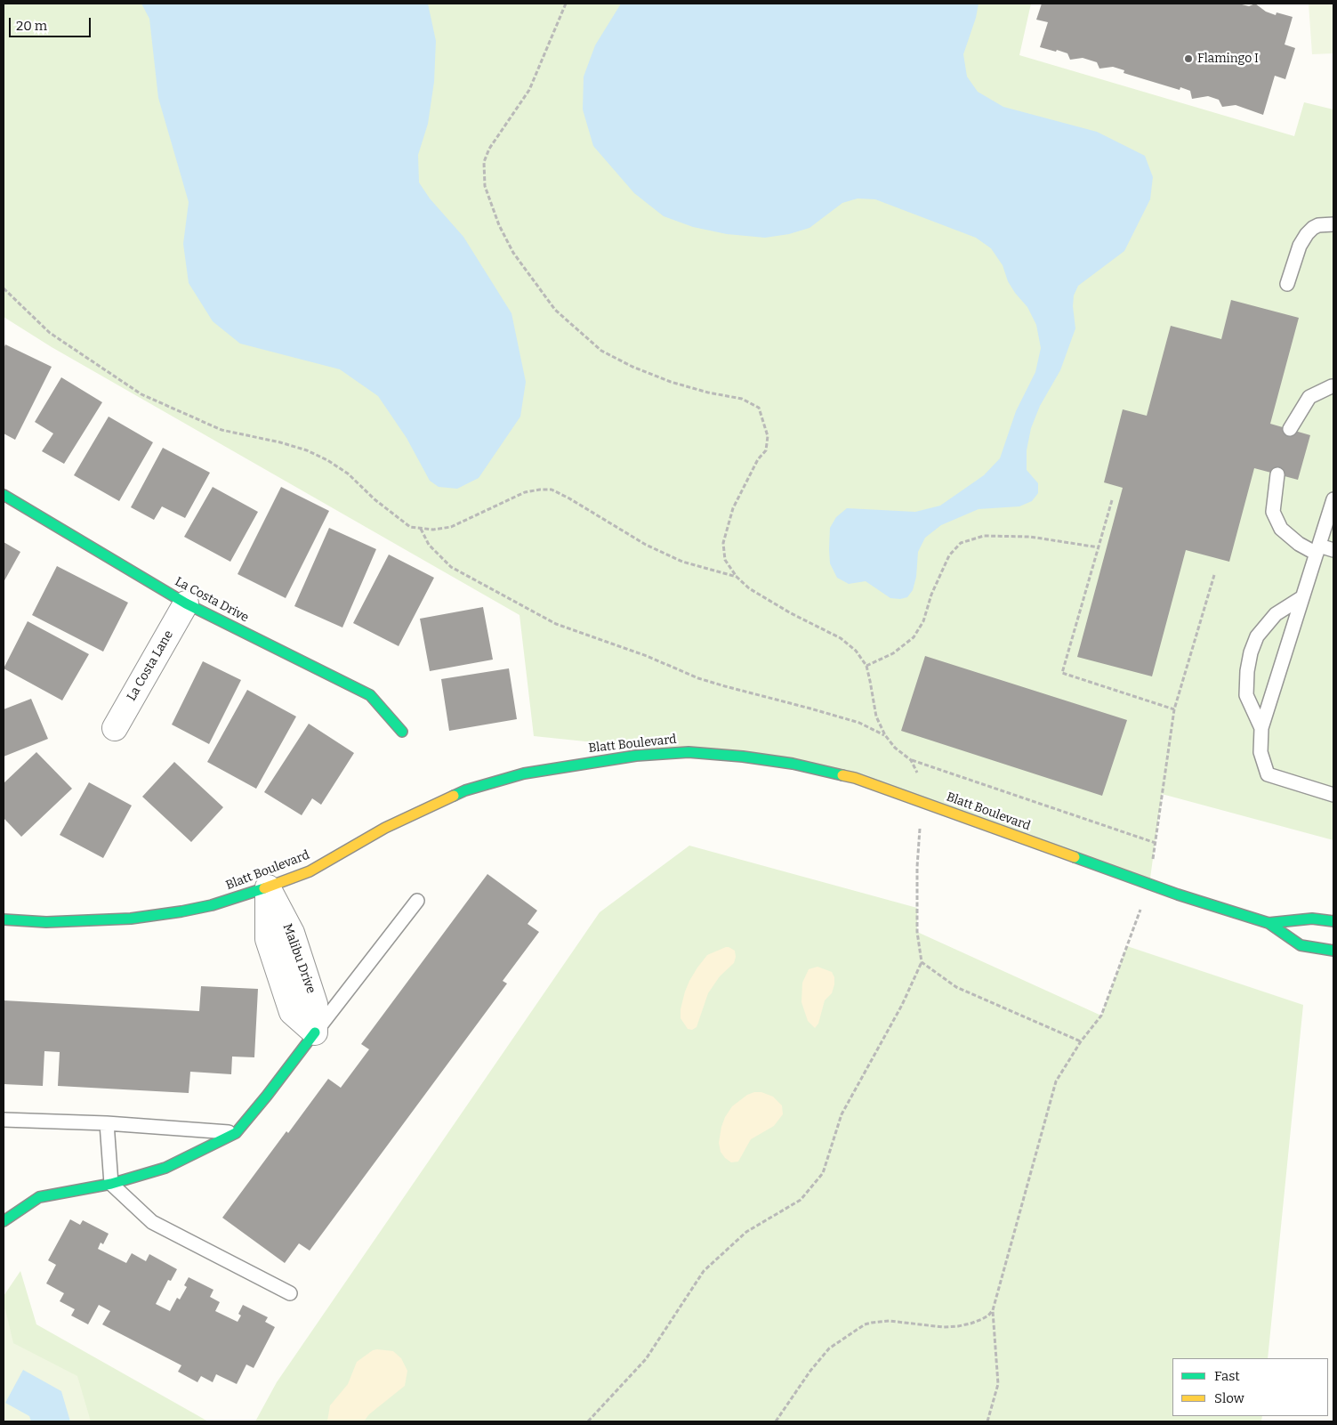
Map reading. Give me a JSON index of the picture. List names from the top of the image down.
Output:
{
  "streets": {
    "street": [
      "La Costa Drive",
      "La Costa Lane",
      "Blatt Boulevard",
      "Malibu Drive"
    ]
  },
  "crossings": [
    ["La Costa Drive", "La Costa Lane"],
    ["Blatt Boulevard", "Malibu Drive"]
  ],
  "places": ["Flamingo I"],
  "legend": ["Fast", "Slow"],
  "scale_bar": "20 m"
}
